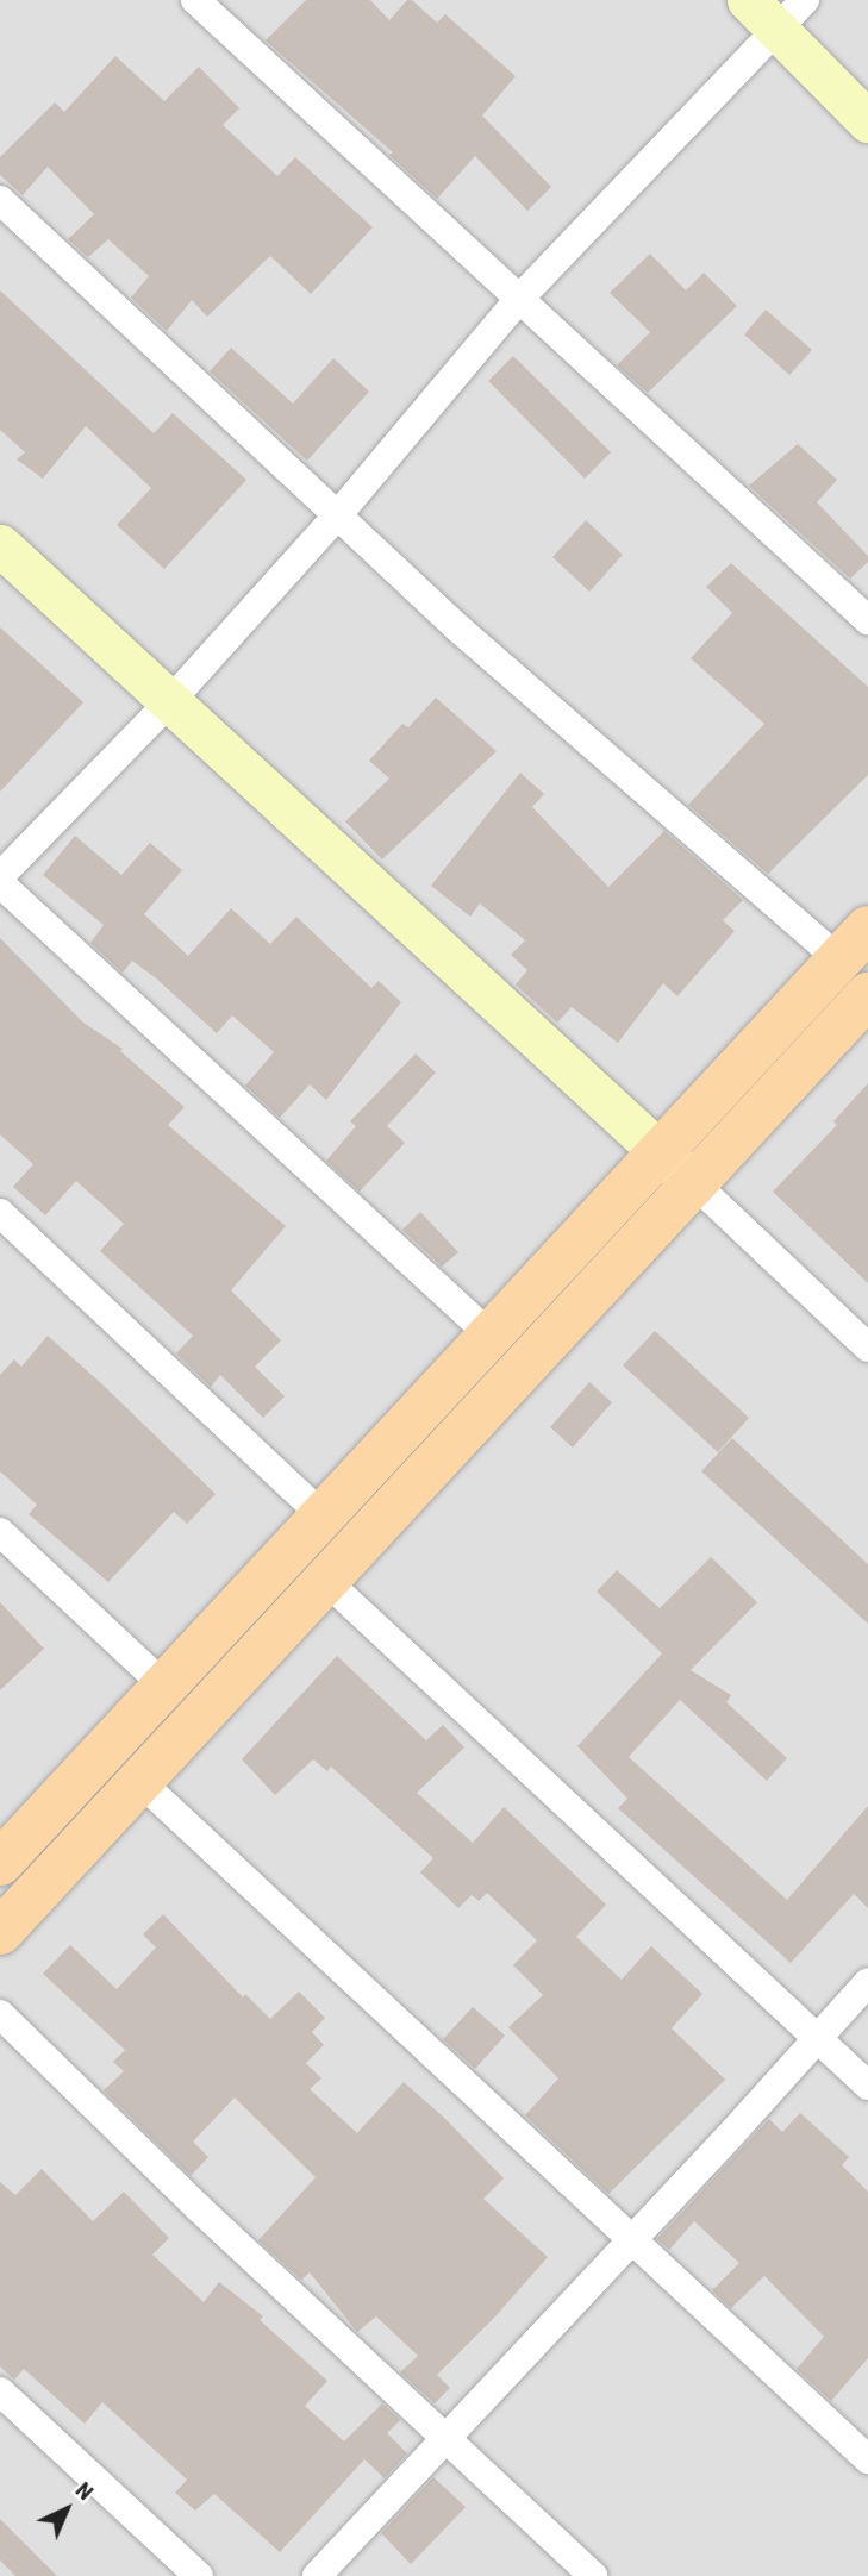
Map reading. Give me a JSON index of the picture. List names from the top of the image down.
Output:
{
  "north": "top right"
}
